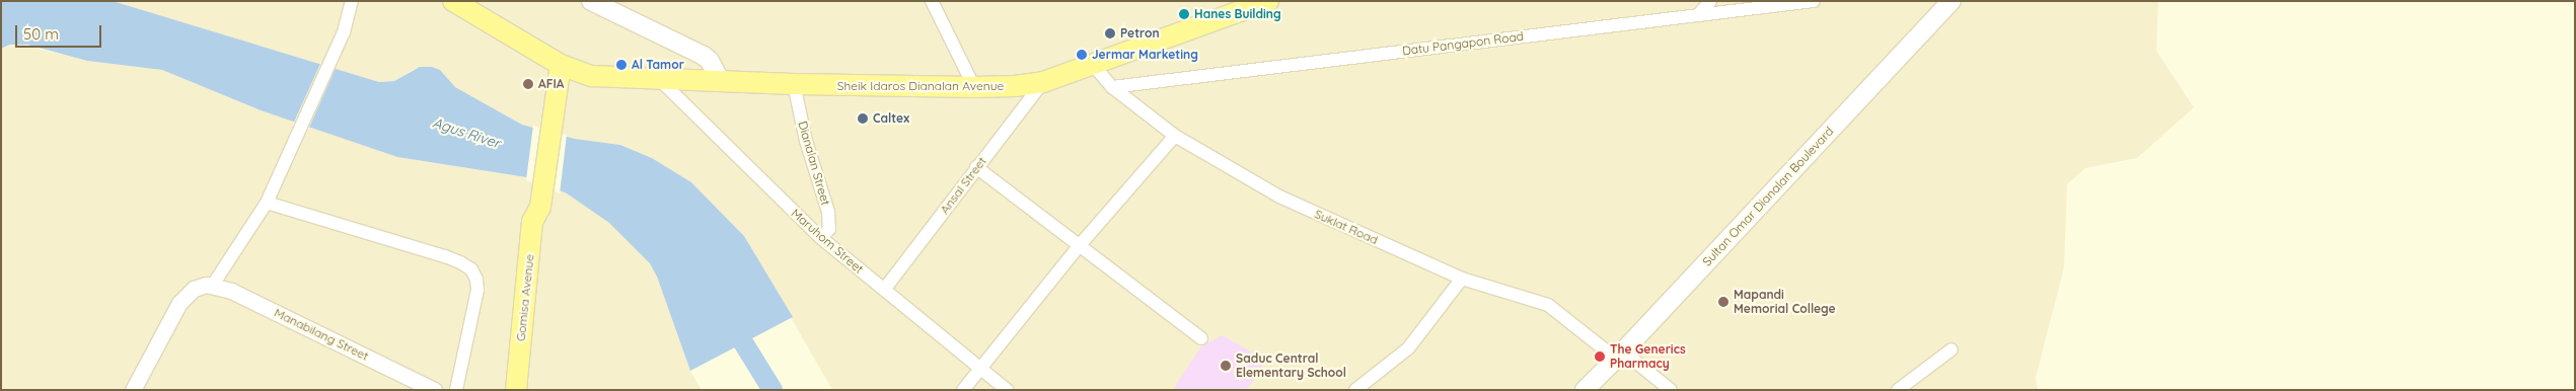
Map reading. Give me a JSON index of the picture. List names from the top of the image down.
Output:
{
  "streets": {
    "main road": ["Sheik Idaros Dianalan Avenue", "Sultan Omar Dianalan Boulevard", "Gomisa Avenue"],
    "street": [
      "Datu Pangapon Road",
      "Dianalan Street",
      "Ansal Street",
      "Suklat Road",
      "Maruhom Street",
      "Manabilang Street"
    ]
  },
  "crossings": [
    ["Datu Pangapon Road", "Suklat Road"],
    ["Sheik Idaros Dianalan Avenue", "Dianalan Street"],
    ["Sheik Idaros Dianalan Avenue", "Ansal Street"],
    ["Sheik Idaros Dianalan Avenue", "Suklat Road"],
    ["Sheik Idaros Dianalan Avenue", "Maruhom Street"],
    ["Sheik Idaros Dianalan Avenue", "Gomisa Avenue"],
    ["Dianalan Street", "Maruhom Street"],
    ["Ansal Street", "Maruhom Street"],
    ["Sultan Omar Dianalan Boulevard", "Suklat Road"]
  ],
  "water": ["Agus River"],
  "places": [
    "Hanes Building",
    "Petron",
    "Jermar Marketing",
    "Al Tamor",
    "AFIA",
    "Caltex",
    "Mapandi Memorial College",
    "The Generics Pharmacy",
    "Saduc Central Elementary School"
  ],
  "scale_bar": "50 m"
}
